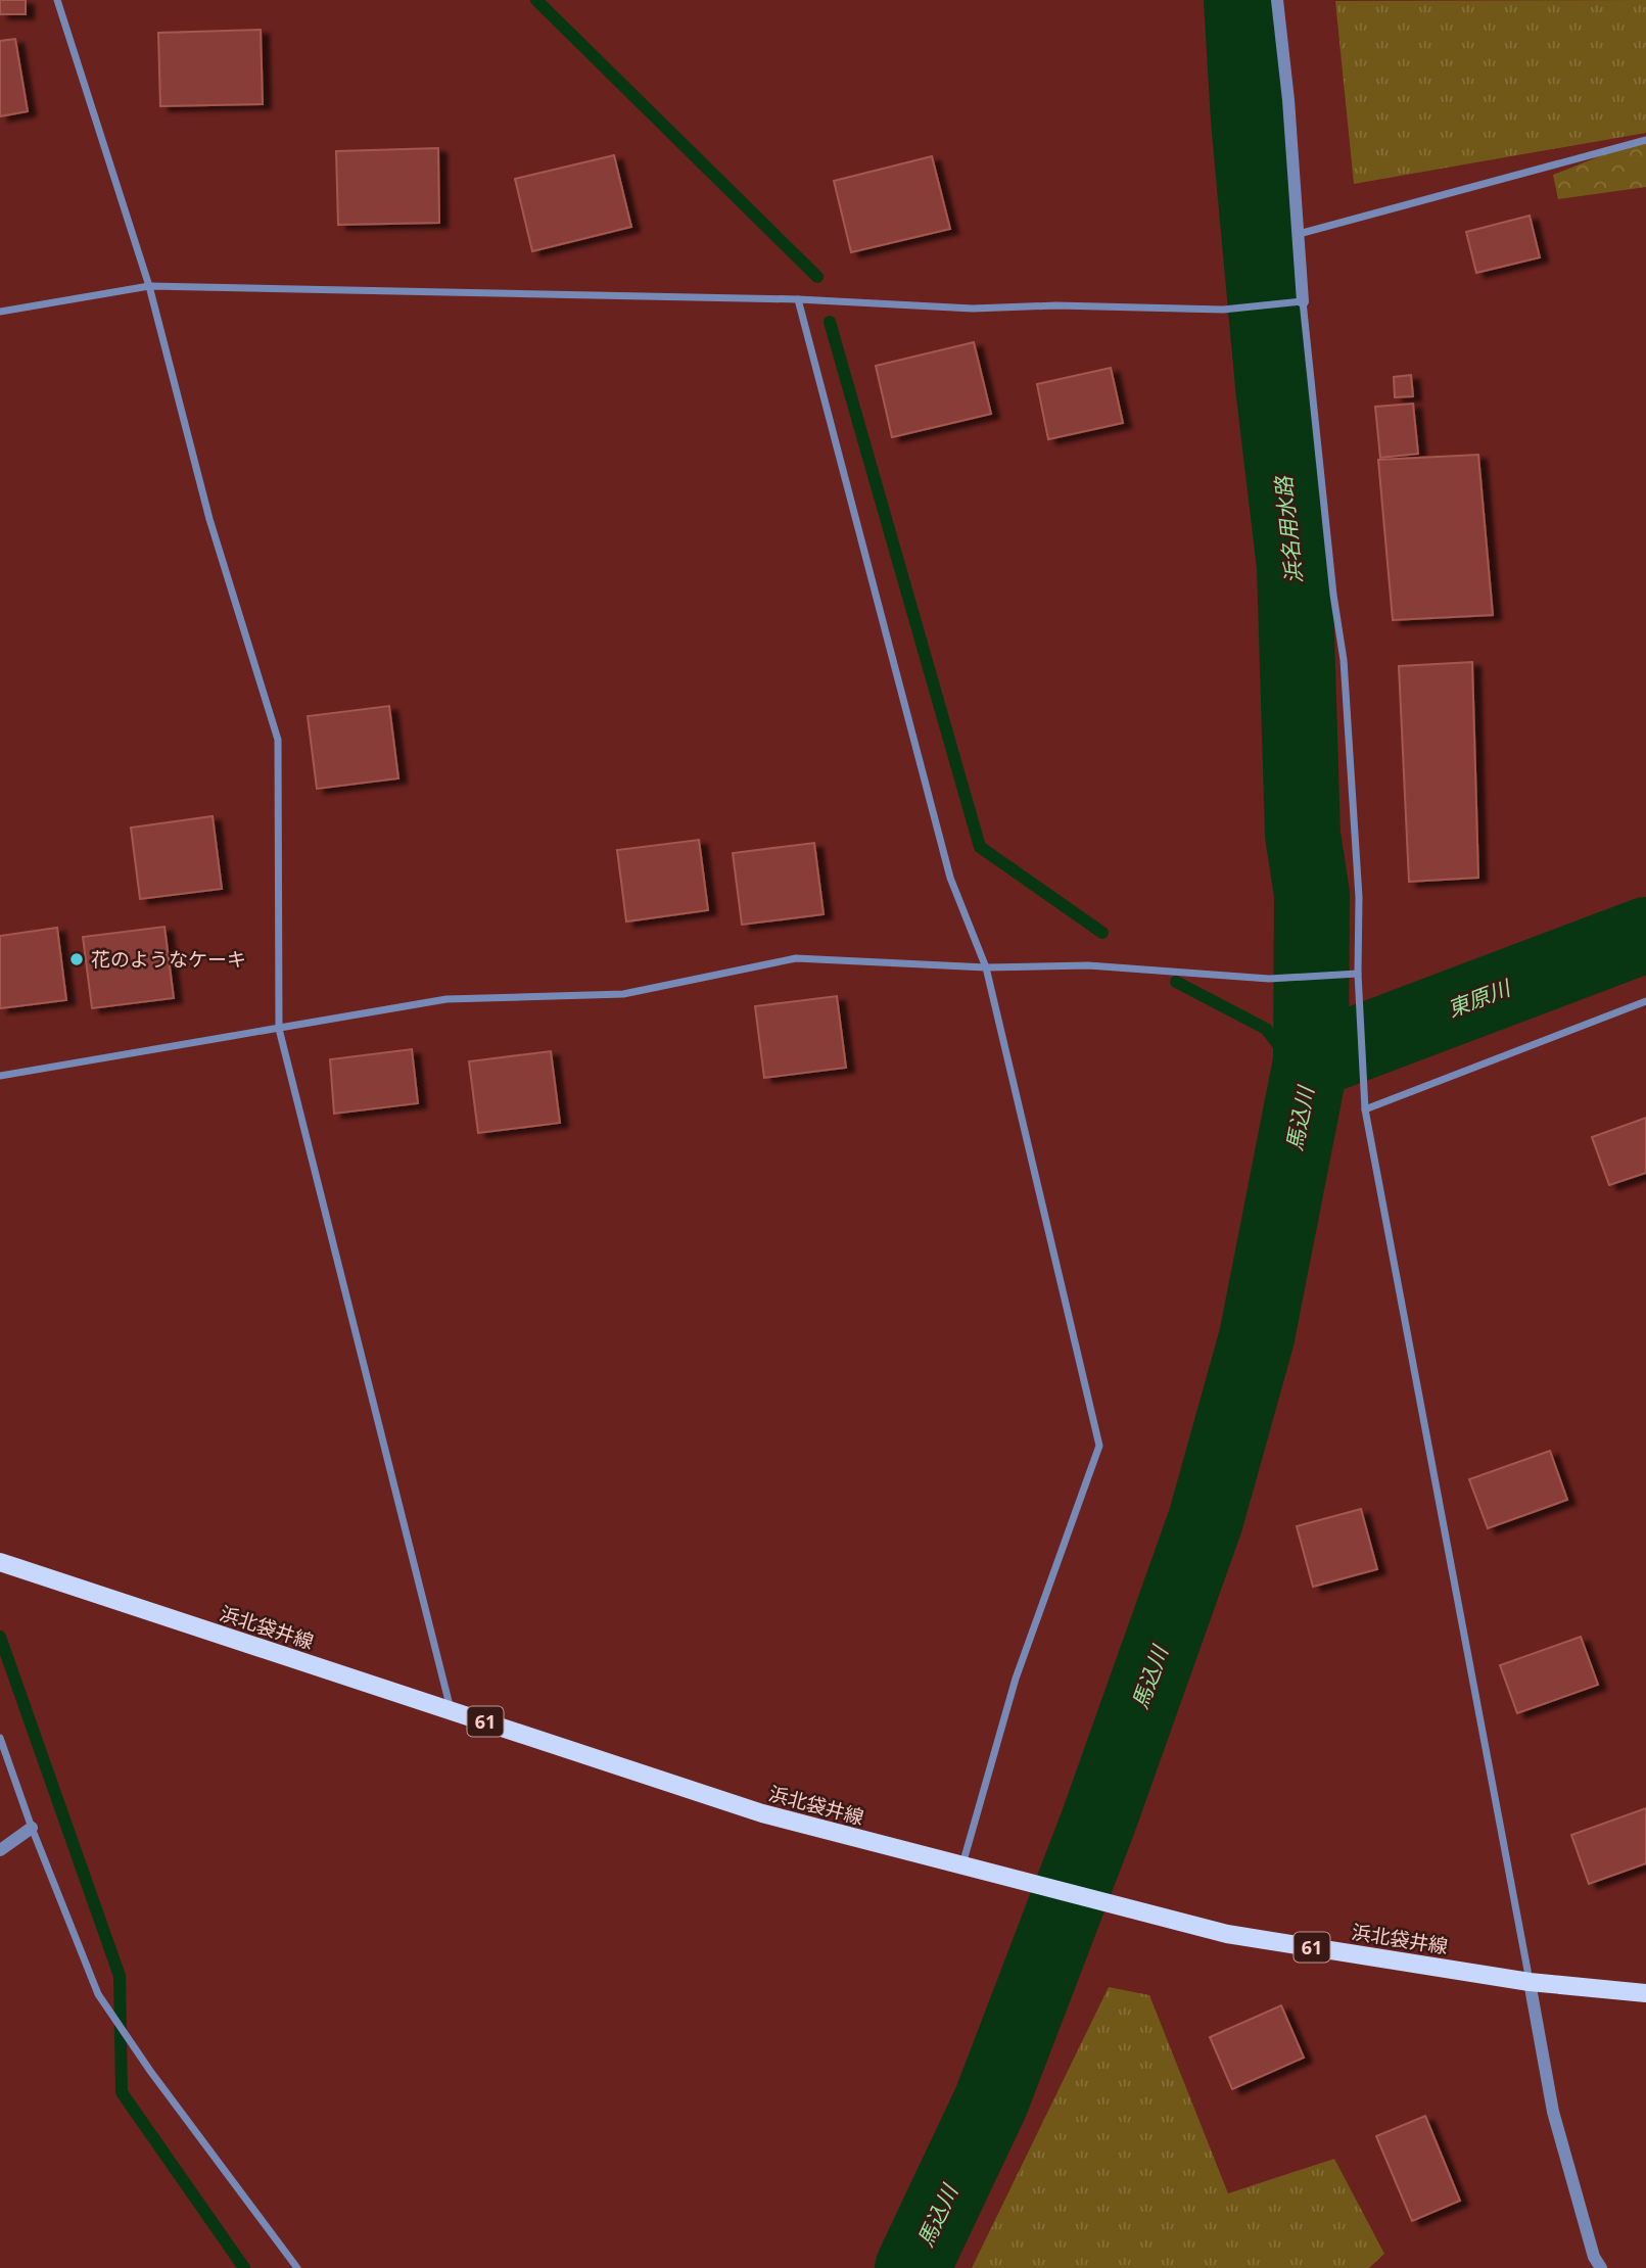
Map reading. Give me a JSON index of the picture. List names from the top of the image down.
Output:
{
  "streets": {
    "main road": ["浜北袋井線", "61"]
  },
  "water": ["浜名用水路", "東原川", "馬込川"],
  "places": ["花のようなケーキ"]
}
